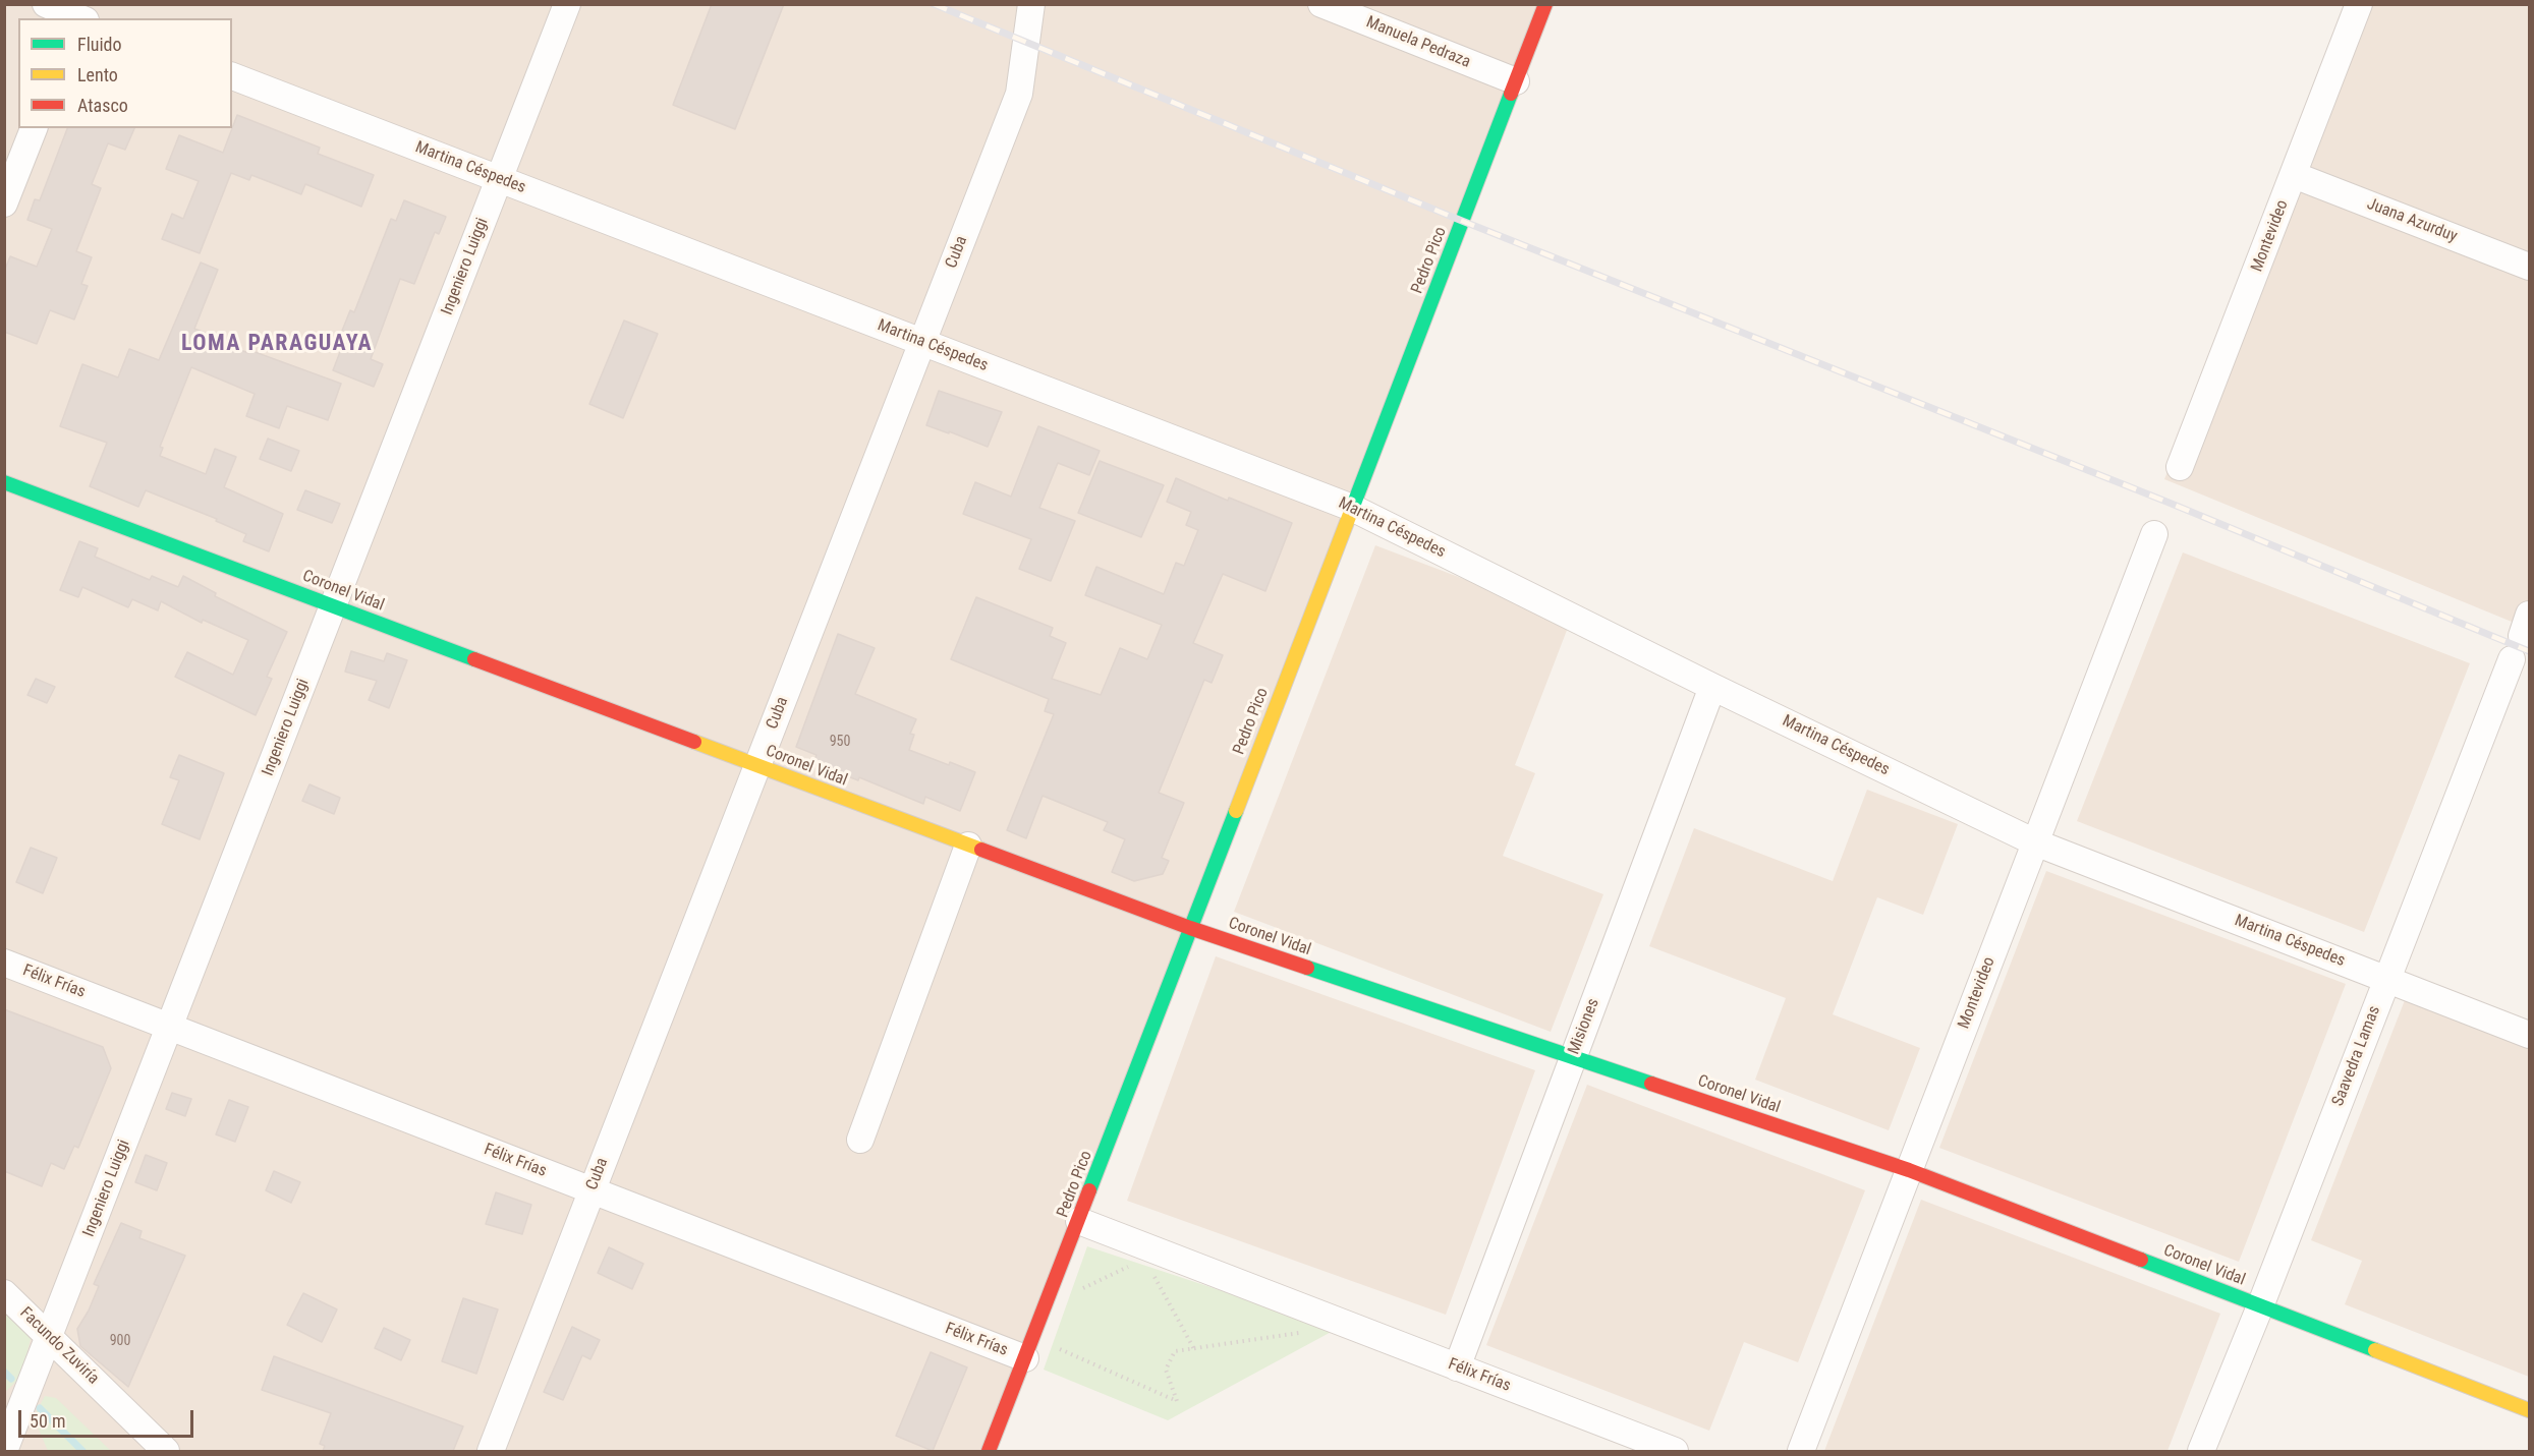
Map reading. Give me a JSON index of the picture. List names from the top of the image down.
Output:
{
  "streets": {
    "street": [
      "Manuela Pedraza",
      "Martina Céspedes",
      "Juana Azurduy",
      "Montevideo",
      "Cuba",
      "Pedro Pico",
      "Ingeniero Luiggi",
      "Coronel Vidal",
      "Félix Frías",
      "Misiones",
      "Saavedra Lamas",
      "Facundo Zuviría"
    ]
  },
  "crossings": [
    ["Manuela Pedraza", "Pedro Pico"],
    ["Martina Céspedes", "Montevideo"],
    ["Martina Céspedes", "Cuba"],
    ["Martina Céspedes", "Pedro Pico"],
    ["Martina Céspedes", "Ingeniero Luiggi"],
    ["Martina Céspedes", "Misiones"],
    ["Martina Céspedes", "Saavedra Lamas"],
    ["Juana Azurduy", "Montevideo"],
    ["Montevideo", "Coronel Vidal"],
    ["Cuba", "Coronel Vidal"],
    ["Cuba", "Félix Frías"],
    ["Pedro Pico", "Coronel Vidal"],
    ["Pedro Pico", "Félix Frías"],
    ["Ingeniero Luiggi", "Coronel Vidal"],
    ["Ingeniero Luiggi", "Félix Frías"],
    ["Ingeniero Luiggi", "Facundo Zuviría"],
    ["Coronel Vidal", "Misiones"],
    ["Coronel Vidal", "Saavedra Lamas"],
    ["Félix Frías", "Misiones"]
  ],
  "districts": ["LOMA PARAGUAYA"],
  "house_numbers": ["950", "900"],
  "legend": ["Fluido", "Lento", "Atasco"],
  "scale_bar": "50 m"
}
